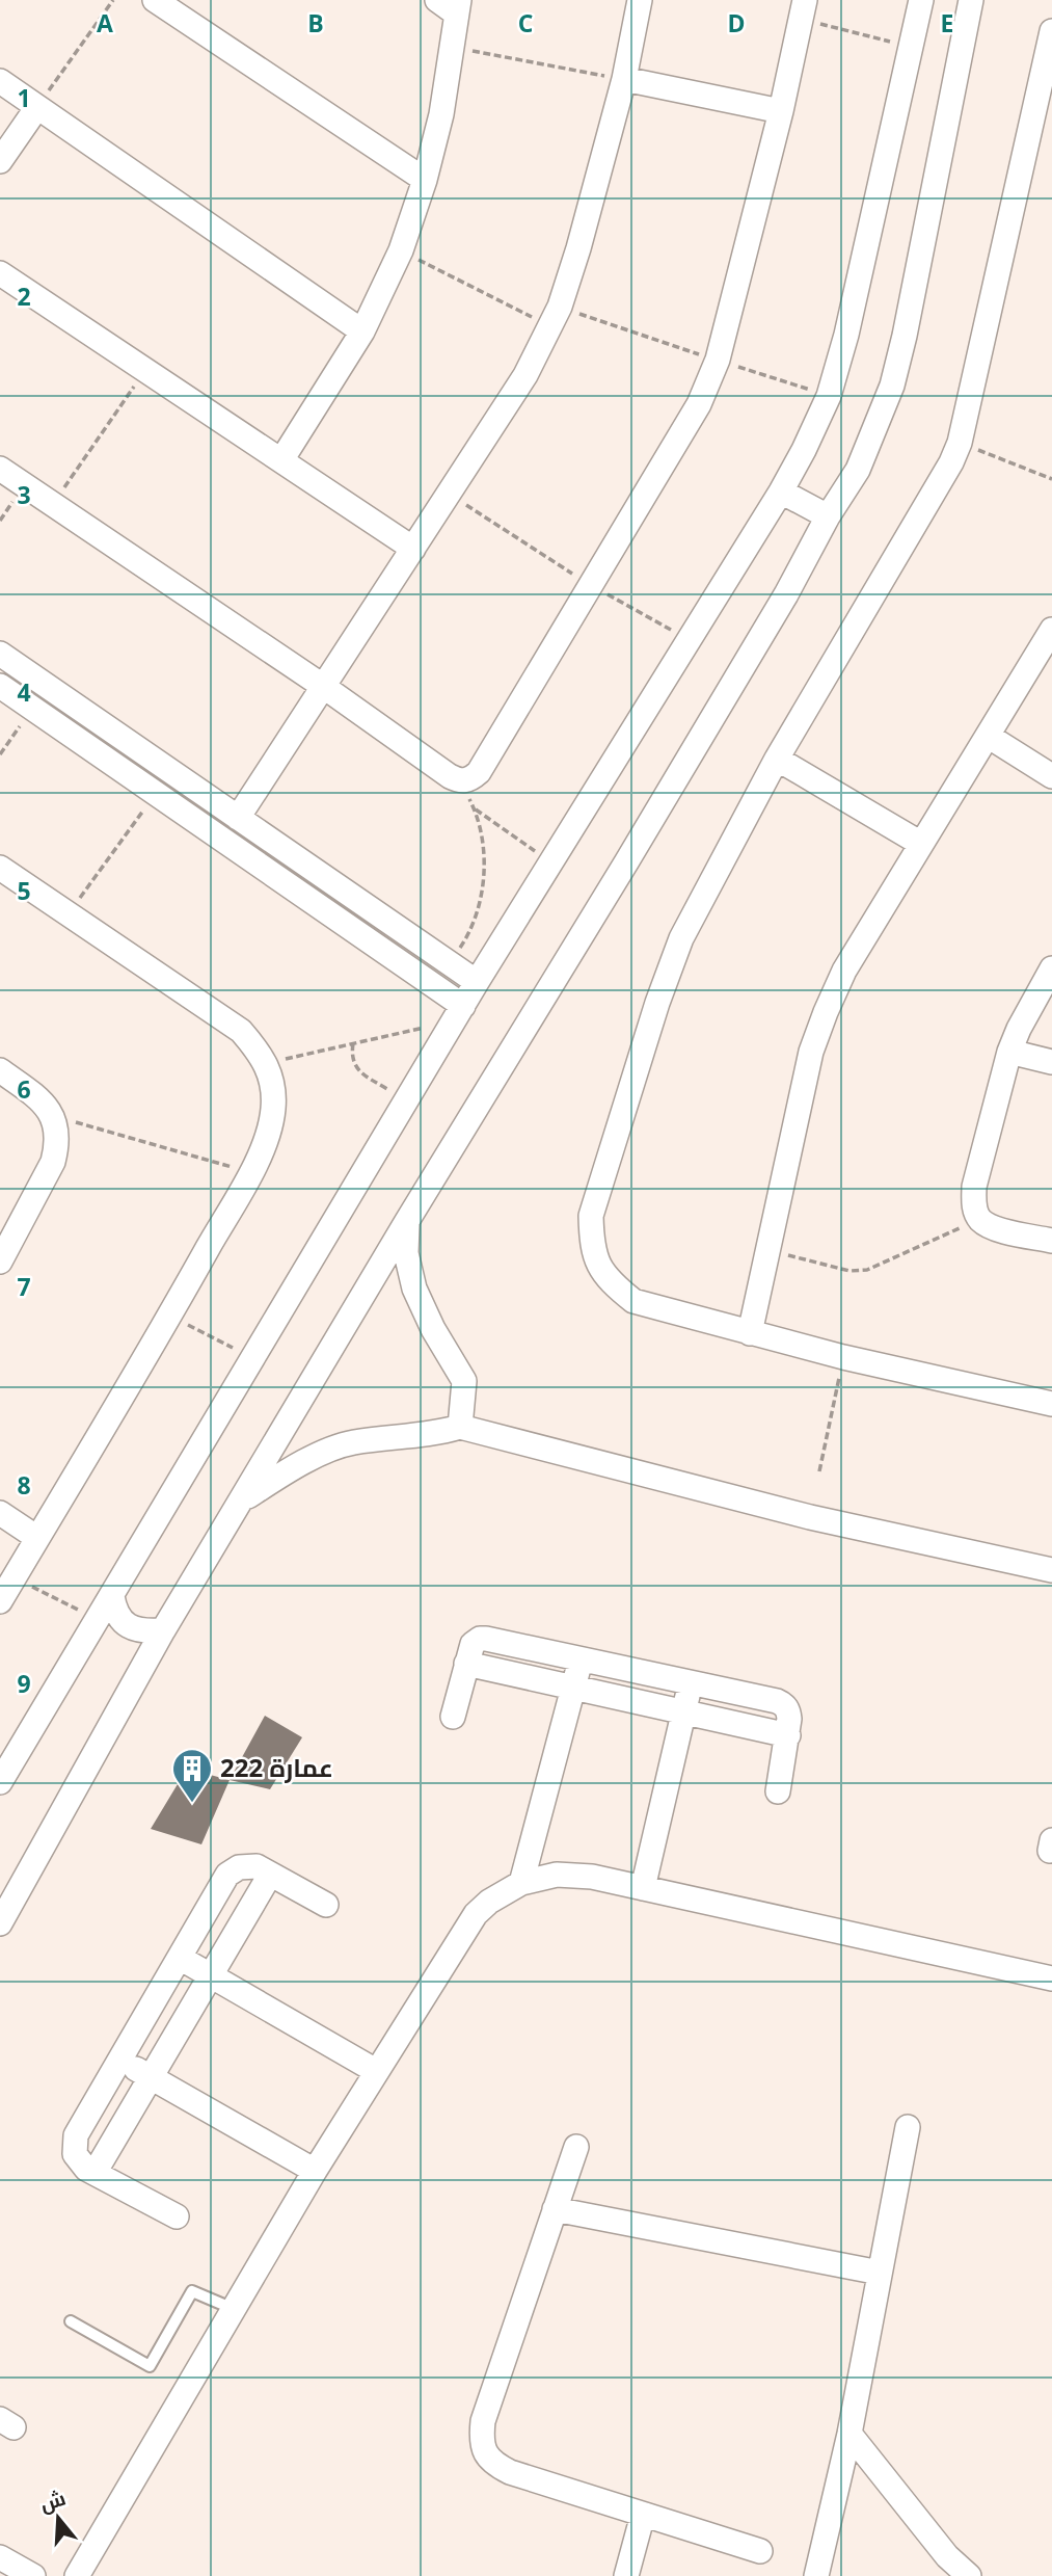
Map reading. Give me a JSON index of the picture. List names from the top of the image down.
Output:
{
  "places": {
    "building": ["عمارة 222"]
  },
  "north": "top",
  "grid": {
    "columns": [
      "A",
      "B",
      "C",
      "D",
      "E"
    ],
    "rows": [
      "1",
      "2",
      "3",
      "4",
      "5",
      "6",
      "7",
      "8",
      "9"
    ]
  }
}
